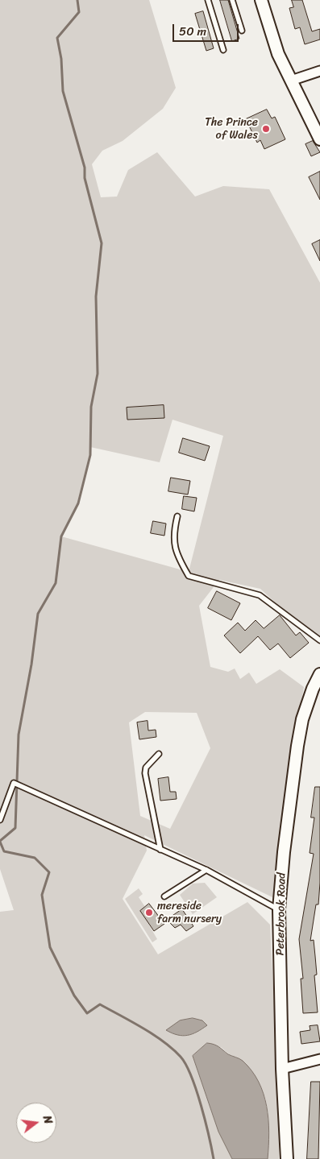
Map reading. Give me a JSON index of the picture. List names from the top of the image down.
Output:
{
  "streets": {
    "street": ["Peterbrook Road"]
  },
  "places": ["The Prince of Wales", "mereside farm nursery"],
  "scale_bar": "50 m",
  "north": "right"
}
